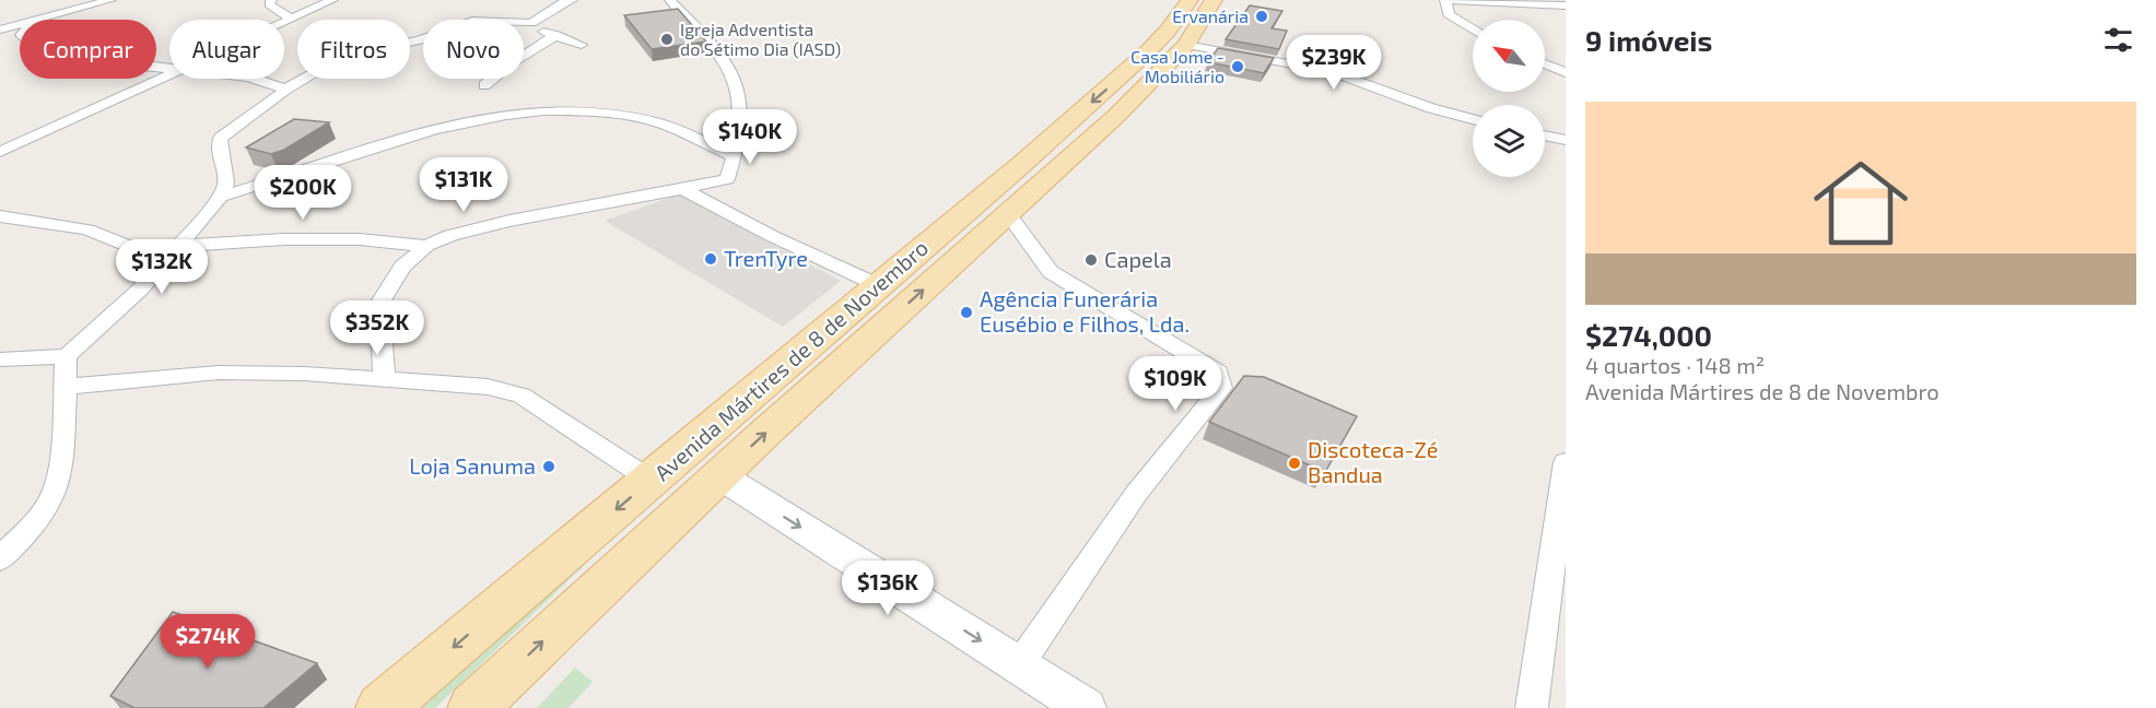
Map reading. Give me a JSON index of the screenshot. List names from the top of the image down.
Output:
{
  "streets": {
    "main road": ["Avenida Mártires de 8 de Novembro"]
  },
  "places": [
    "Ervanária",
    "Igreja Adventista do Sétimo Dia (IASD)",
    "Casa Jome - Mobiliário",
    "TrenTyre",
    "Capela",
    "Agência Funerária Eusébio e Filhos, Lda.",
    "Discoteca-Zé Bandua",
    "Loja Sanuma"
  ],
  "north": "top left",
  "page": {
    "heading": "9 imóveis",
    "chip": [
      "Comprar",
      "Alugar",
      "Filtros",
      "Novo"
    ],
    "price": [
      "$239K",
      "$140K",
      "$131K",
      "$200K",
      "$132K",
      "$352K",
      "$109K",
      "$136K",
      "$274K"
    ],
    "list": [
      {
        "name": "$274,000",
        "note": "4 quartos · 148 m² · Avenida Mártires de 8 de Novembro"
      }
    ]
  }
}
